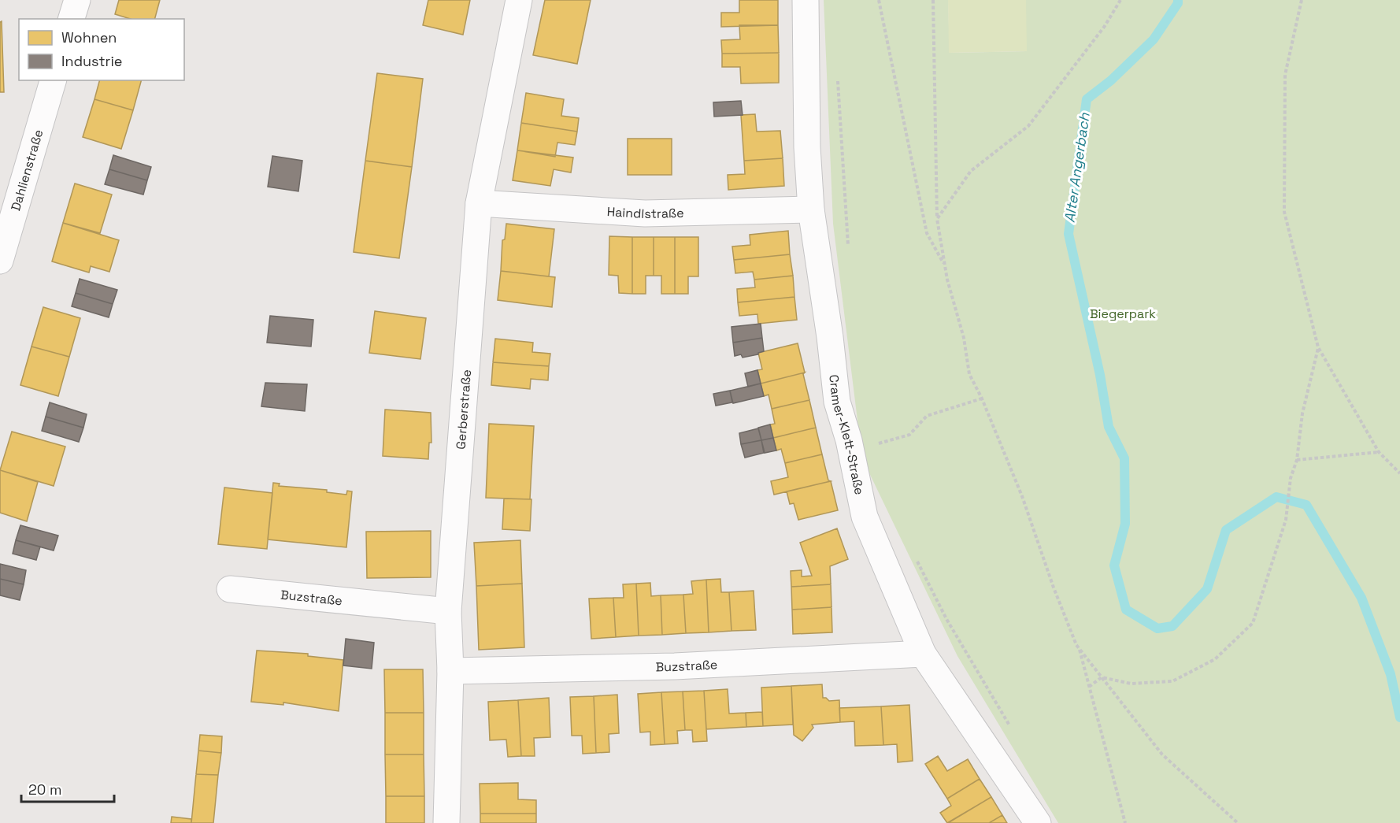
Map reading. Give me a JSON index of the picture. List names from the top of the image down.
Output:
{
  "streets": {
    "street": [
      "Dahlienstraße",
      "Haindlstraße",
      "Gerberstraße",
      "Cramer-Klett-Straße",
      "Buzstraße"
    ]
  },
  "crossings": [
    ["Haindlstraße", "Gerberstraße"],
    ["Haindlstraße", "Cramer-Klett-Straße"],
    ["Gerberstraße", "Buzstraße"],
    ["Cramer-Klett-Straße", "Buzstraße"]
  ],
  "water": ["Alter Angerbach"],
  "parks": ["Biegerpark"],
  "legend": ["Wohnen", "Industrie"],
  "scale_bar": "20 m"
}
